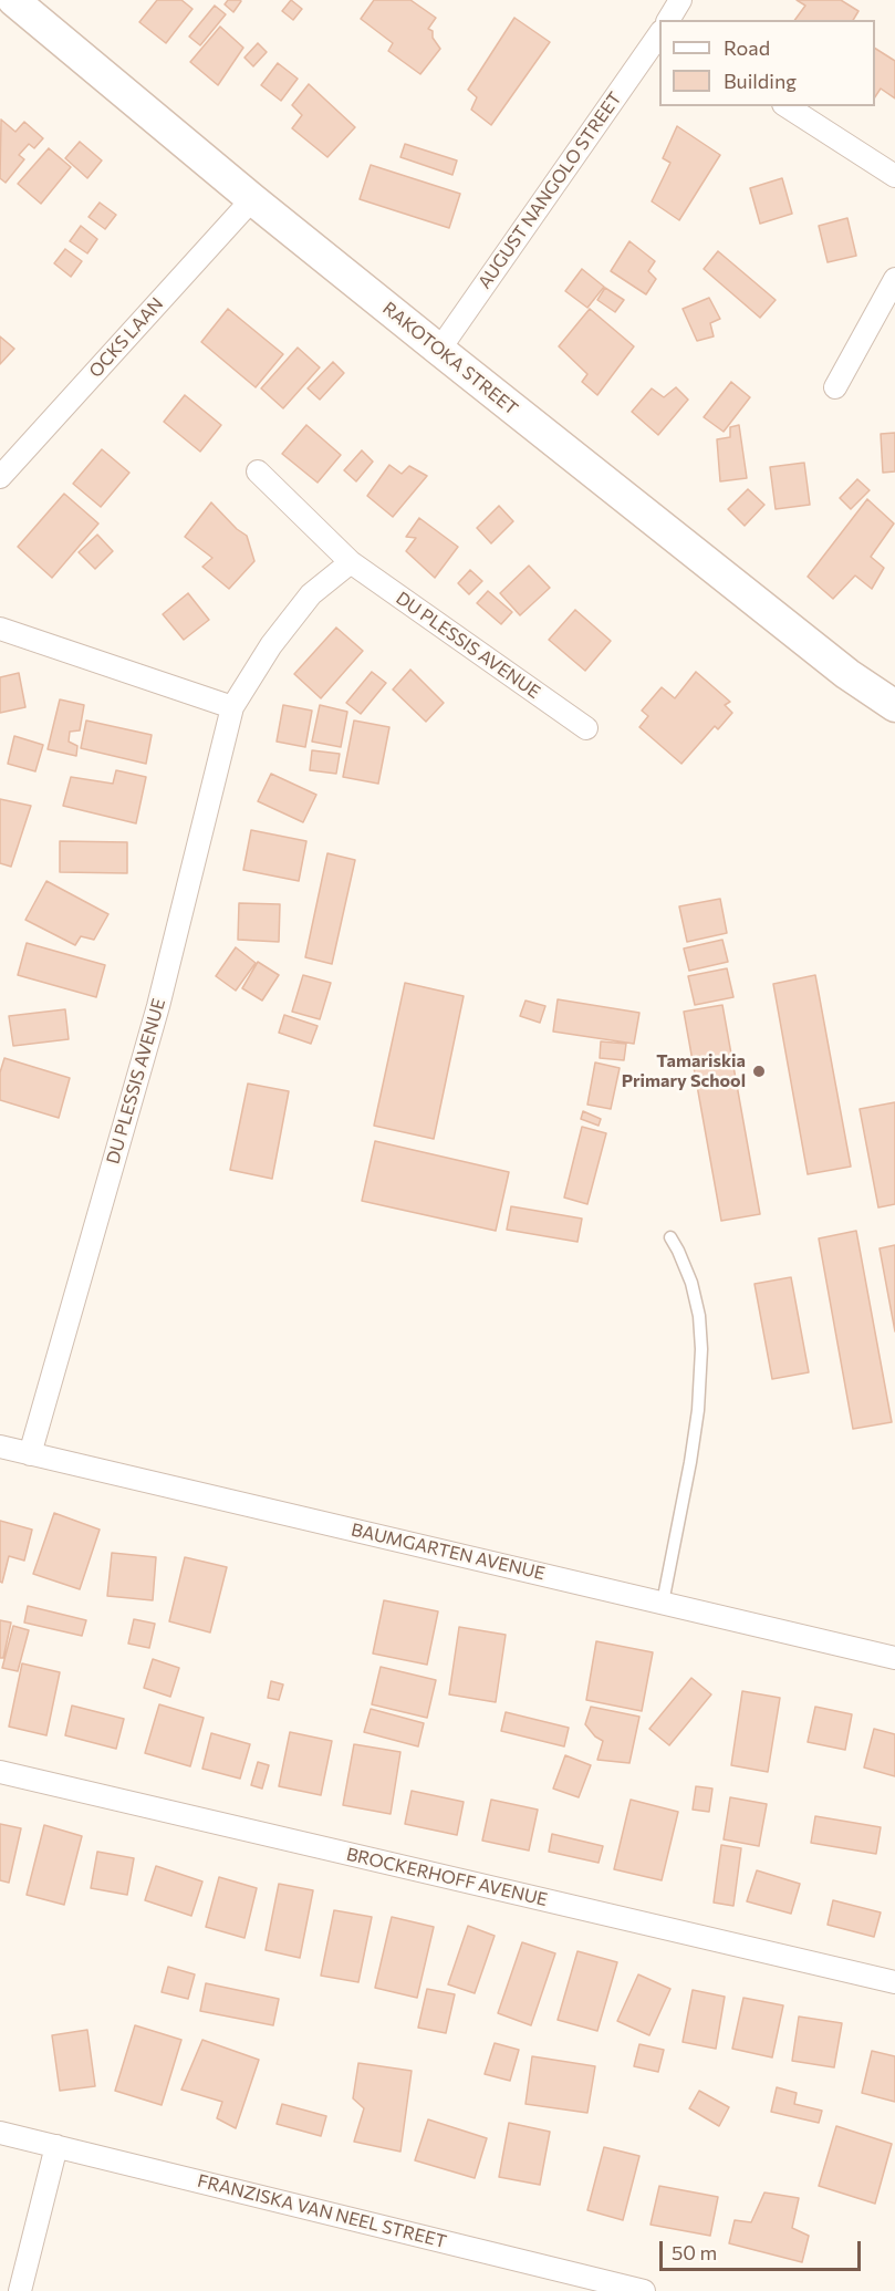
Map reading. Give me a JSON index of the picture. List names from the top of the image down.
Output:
{
  "streets": {
    "street": [
      "AUGUST NANGOLO STREET",
      "OCKS LAAN",
      "RAKOTOKA STREET",
      "DU PLESSIS AVENUE",
      "BAUMGARTEN AVENUE",
      "BROCKERHOFF AVENUE",
      "FRANZISKA VAN NEEL STREET"
    ]
  },
  "crossings": [
    ["AUGUST NANGOLO STREET", "RAKOTOKA STREET"],
    ["OCKS LAAN", "RAKOTOKA STREET"],
    ["DU PLESSIS AVENUE", "BAUMGARTEN AVENUE"]
  ],
  "places": ["Tamariskia Primary School"],
  "legend": ["Road", "Building"],
  "scale_bar": "50 m"
}
